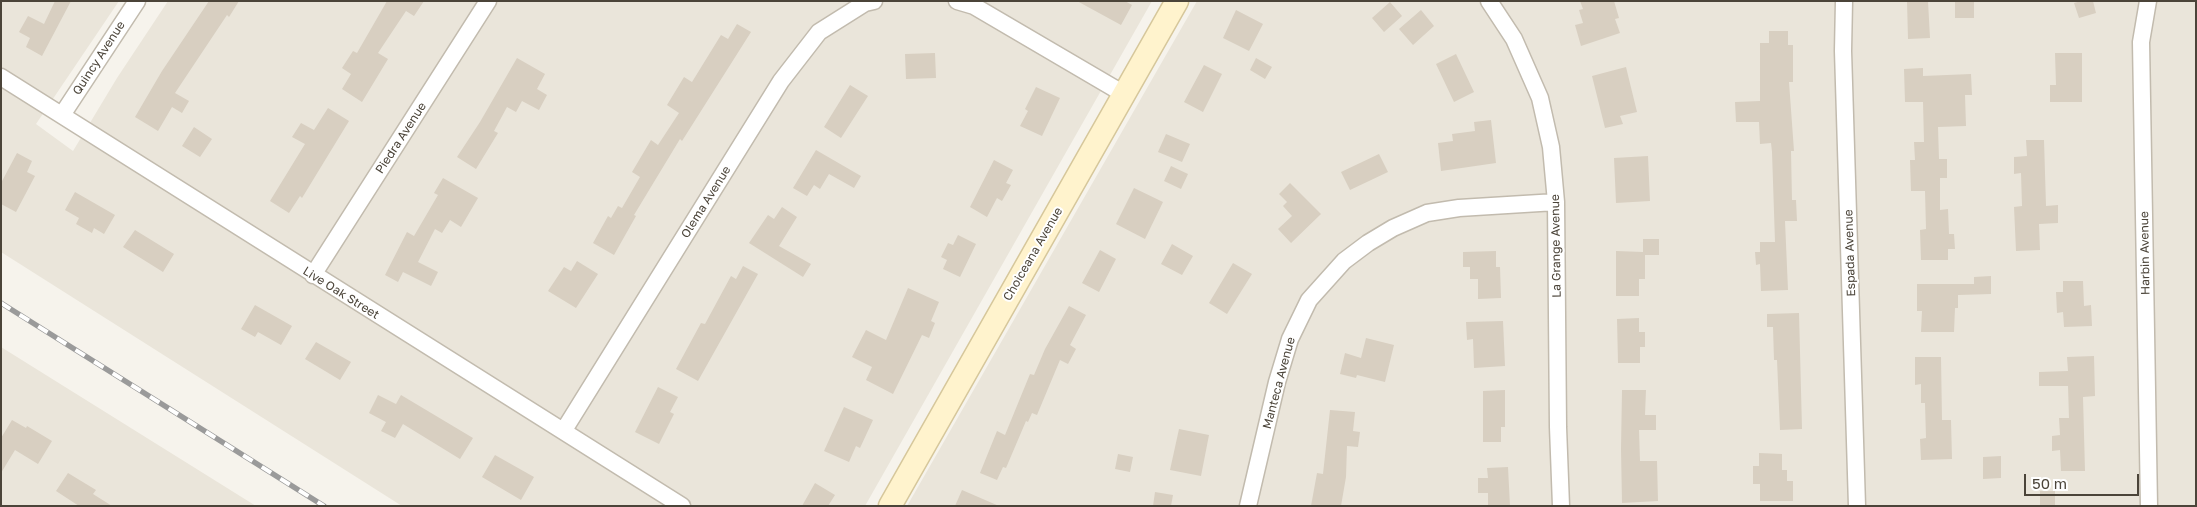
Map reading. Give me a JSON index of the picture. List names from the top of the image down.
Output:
{
  "streets": {
    "street": [
      "Quincy Avenue",
      "Piedra Avenue",
      "Olema Avenue",
      "La Grange Avenue",
      "Espada Avenue",
      "Harbin Avenue",
      "Choiceana Avenue",
      "Live Oak Street",
      "Manteca Avenue"
    ]
  },
  "crossings": [
    ["Quincy Avenue", "Live Oak Street"],
    ["Piedra Avenue", "Live Oak Street"],
    ["Olema Avenue", "Live Oak Street"],
    ["La Grange Avenue", "Manteca Avenue"]
  ],
  "scale_bar": "50 m"
}
